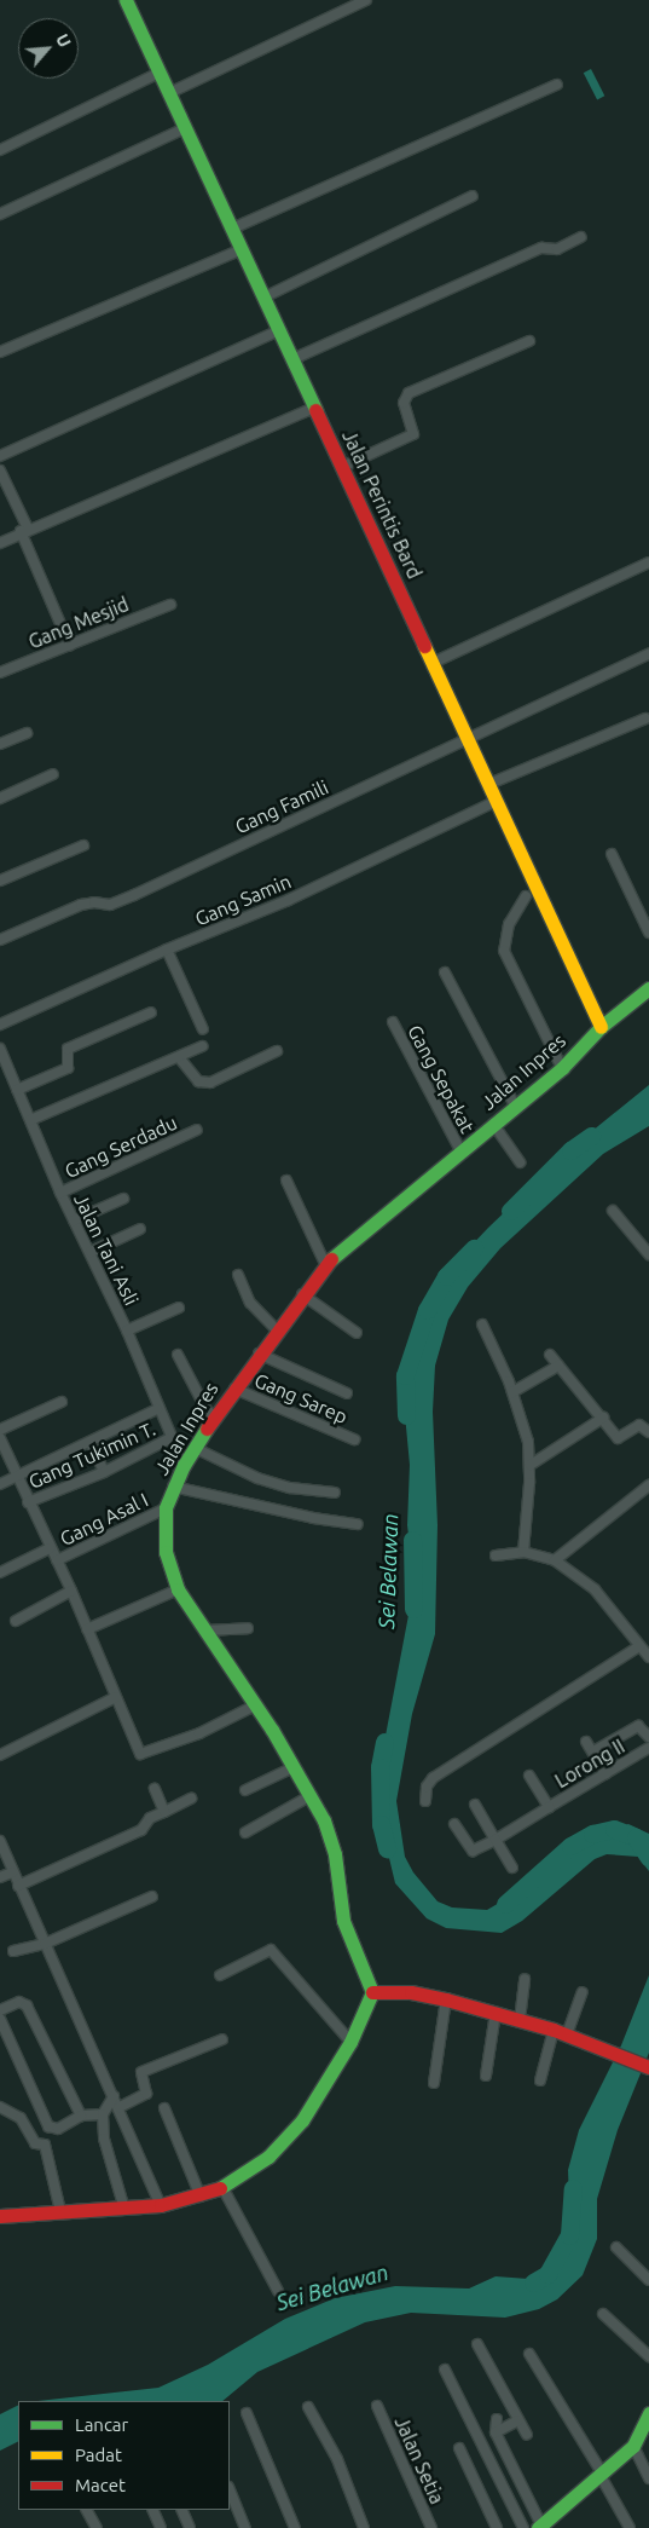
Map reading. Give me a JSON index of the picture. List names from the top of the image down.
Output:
{
  "streets": {
    "street": [
      "Jalan Perintis Bard",
      "Gang Mesjid",
      "Gang Famili",
      "Gang Samin",
      "Jalan Inpres",
      "Gang Sepakat",
      "Gang Serdadu",
      "Jalan Tani Asli",
      "Gang Sarep",
      "Gang Tukimin T.",
      "Gang Asal I",
      "Lorong II",
      "Jalan Setia"
    ]
  },
  "crossings": [
    ["Jalan Perintis Bard", "Gang Famili"],
    ["Jalan Perintis Bard", "Gang Samin"],
    ["Jalan Perintis Bard", "Jalan Inpres"],
    ["Jalan Inpres", "Gang Sepakat"],
    ["Jalan Inpres", "Jalan Tani Asli"],
    ["Jalan Inpres", "Gang Sarep"],
    ["Jalan Inpres", "Gang Asal I"],
    ["Gang Serdadu", "Jalan Tani Asli"],
    ["Jalan Tani Asli", "Gang Tukimin T."]
  ],
  "water": ["Sei Belawan"],
  "legend": ["Lancar", "Padat", "Macet"],
  "north": "top right"
}
